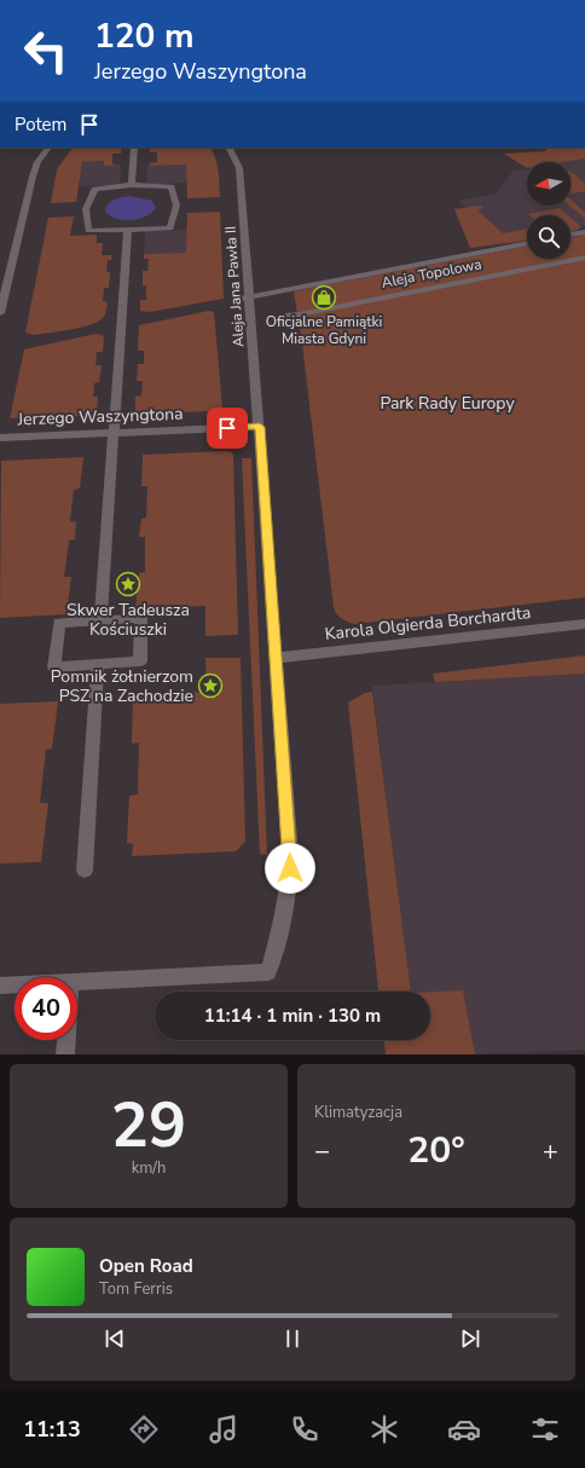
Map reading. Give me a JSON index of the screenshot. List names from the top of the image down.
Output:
{
  "streets": {
    "street": [
      "Aleja Topolowa",
      "Aleja Jana Pawła II",
      "Jerzego Waszyngtona",
      "Karola Olgierda Borchardta"
    ]
  },
  "crossings": [
    ["Aleja Topolowa", "Aleja Jana Pawła II"],
    ["Aleja Jana Pawła II", "Jerzego Waszyngtona"]
  ],
  "parks": ["Park Rady Europy"],
  "places": {
    "shop": ["Oficjalne Pamiątki Miasta Gdyni"],
    "place": ["Skwer Tadeusza Kościuszki", "Pomnik żołnierzom PSZ na Zachodzie"]
  },
  "north": "left",
  "page": {
    "turn": ["120 m", "Jerzego Waszyngtona"],
    "then": "Potem",
    "limit": "40",
    "trip": "11:14 · 1 min · 130 m",
    "tile": [
      ["29", "km/h"],
      "Klimatyzacja"
    ],
    "heat": ["−", "20°", "+"],
    "song": ["Open Road", "Tom Ferris"],
    "tabs": "11:13"
  }
}
